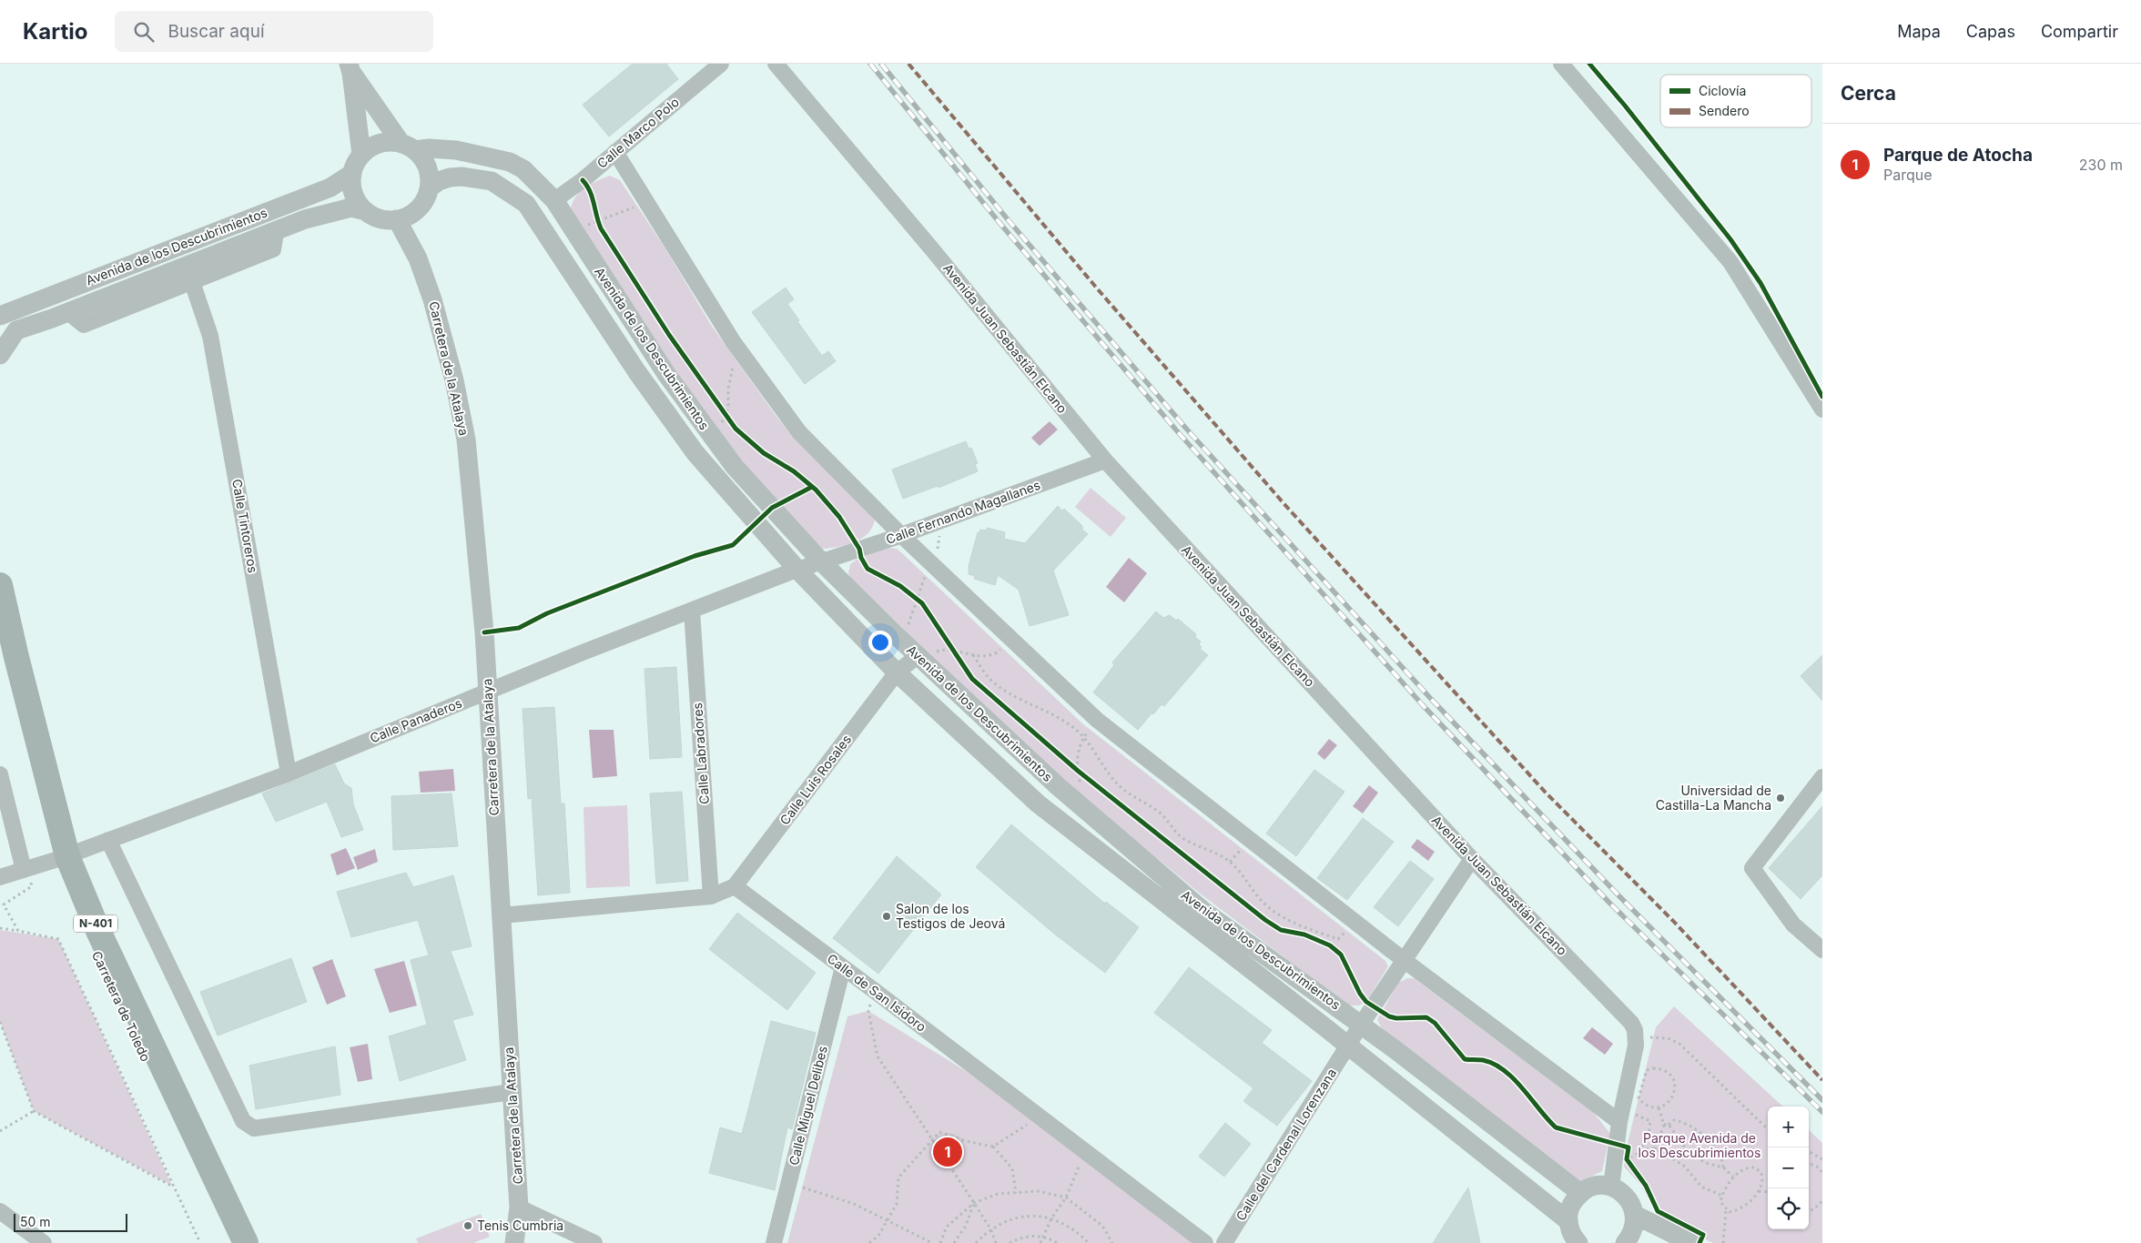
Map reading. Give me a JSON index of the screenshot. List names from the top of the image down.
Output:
{
  "streets": {
    "highway": ["N-401", "Carretera de Toledo"],
    "street": [
      "Calle Marco Polo",
      "Avenida de los Descubrimientos",
      "Avenida Juan Sebastián Elcano",
      "Carretera de la Atalaya",
      "Calle Fernando Magallanes",
      "Calle Tintoreros",
      "Calle Panaderos",
      "Calle Labradores",
      "Calle Luis Rosales",
      "Calle de San Isidoro",
      "Calle Miguel Delibes",
      "Calle del Cardenal Lorenzana"
    ]
  },
  "crossings": [
    ["Calle Marco Polo", "Avenida de los Descubrimientos"],
    ["Avenida de los Descubrimientos", "Carretera de la Atalaya"],
    ["Avenida de los Descubrimientos", "Calle Fernando Magallanes"],
    ["Avenida de los Descubrimientos", "Calle Tintoreros"],
    ["Avenida de los Descubrimientos", "Calle Panaderos"],
    ["Avenida de los Descubrimientos", "Calle Luis Rosales"],
    ["Avenida de los Descubrimientos", "Calle del Cardenal Lorenzana"],
    ["Avenida Juan Sebastián Elcano", "Calle Fernando Magallanes"],
    ["Avenida Juan Sebastián Elcano", "Calle del Cardenal Lorenzana"],
    ["Carretera de la Atalaya", "Calle Panaderos"],
    ["Calle Fernando Magallanes", "Calle Panaderos"],
    ["Calle Tintoreros", "Calle Panaderos"],
    ["Calle Panaderos", "Calle Labradores"],
    ["Calle Panaderos", "N-401"],
    ["Calle Panaderos", "Carretera de Toledo"],
    ["Calle Luis Rosales", "Calle de San Isidoro"],
    ["N-401", "Carretera de Toledo"],
    ["Calle de San Isidoro", "Calle Miguel Delibes"]
  ],
  "parks": ["Parque Avenida de los Descubrimientos"],
  "places": ["Universidad de Castilla-La Mancha", "Salon de los Testigos de Jeová", "Tenis Cumbria"],
  "legend": ["Ciclovía", "Sendero"],
  "scale_bar": "50 m",
  "page": {
    "header": "Kartio",
    "search": "Buscar aquí",
    "nav": ["Mapa", "Capas", "Compartir"],
    "heading": "Cerca",
    "list": [
      {
        "mark": "1",
        "name": "Parque de Atocha",
        "note": "Parque",
        "value": "230 m"
      }
    ],
    "map_buttons": ["+", "−"],
    "pins": "1",
    "scale": "50 m"
  }
}
